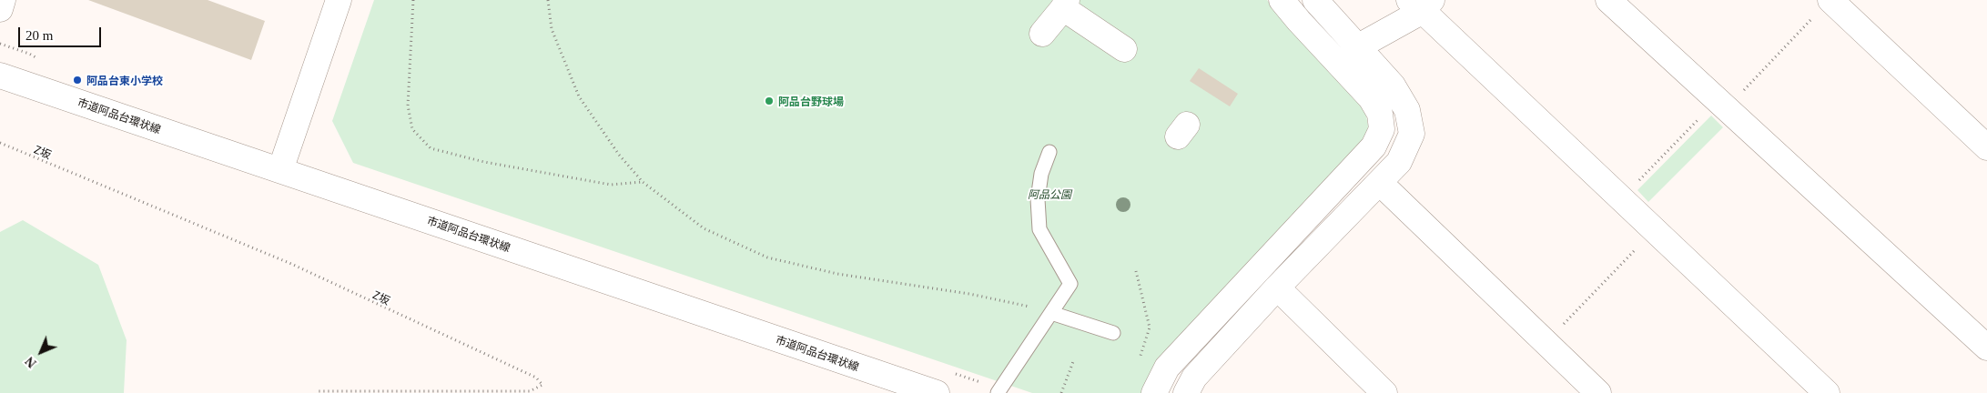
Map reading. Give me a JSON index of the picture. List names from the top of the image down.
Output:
{
  "streets": {
    "street": ["市道阿品台環状線"],
    "path": ["Z坂"]
  },
  "parks": ["阿品公園"],
  "places": ["阿品台東小学校", "阿品台野球場"],
  "scale_bar": "20 m",
  "north": "bottom left"
}
